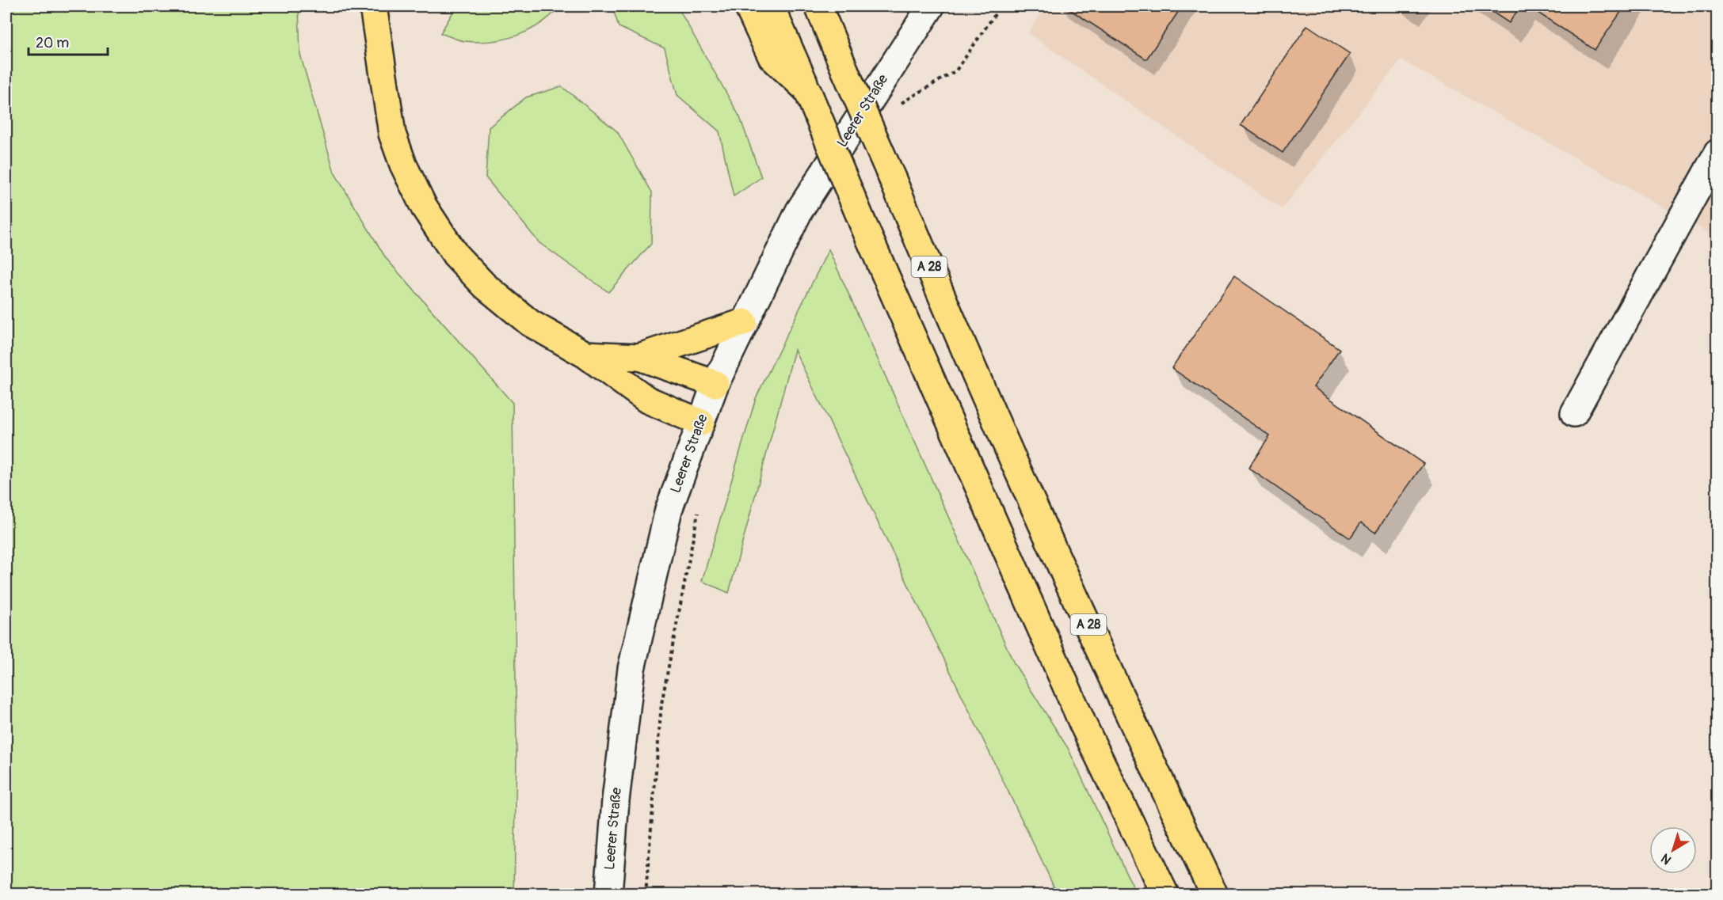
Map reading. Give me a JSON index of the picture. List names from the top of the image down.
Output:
{
  "streets": {
    "highway": ["A 28"],
    "main road": ["Leerer Straße"]
  },
  "scale_bar": "20 m",
  "north": "bottom left"
}
